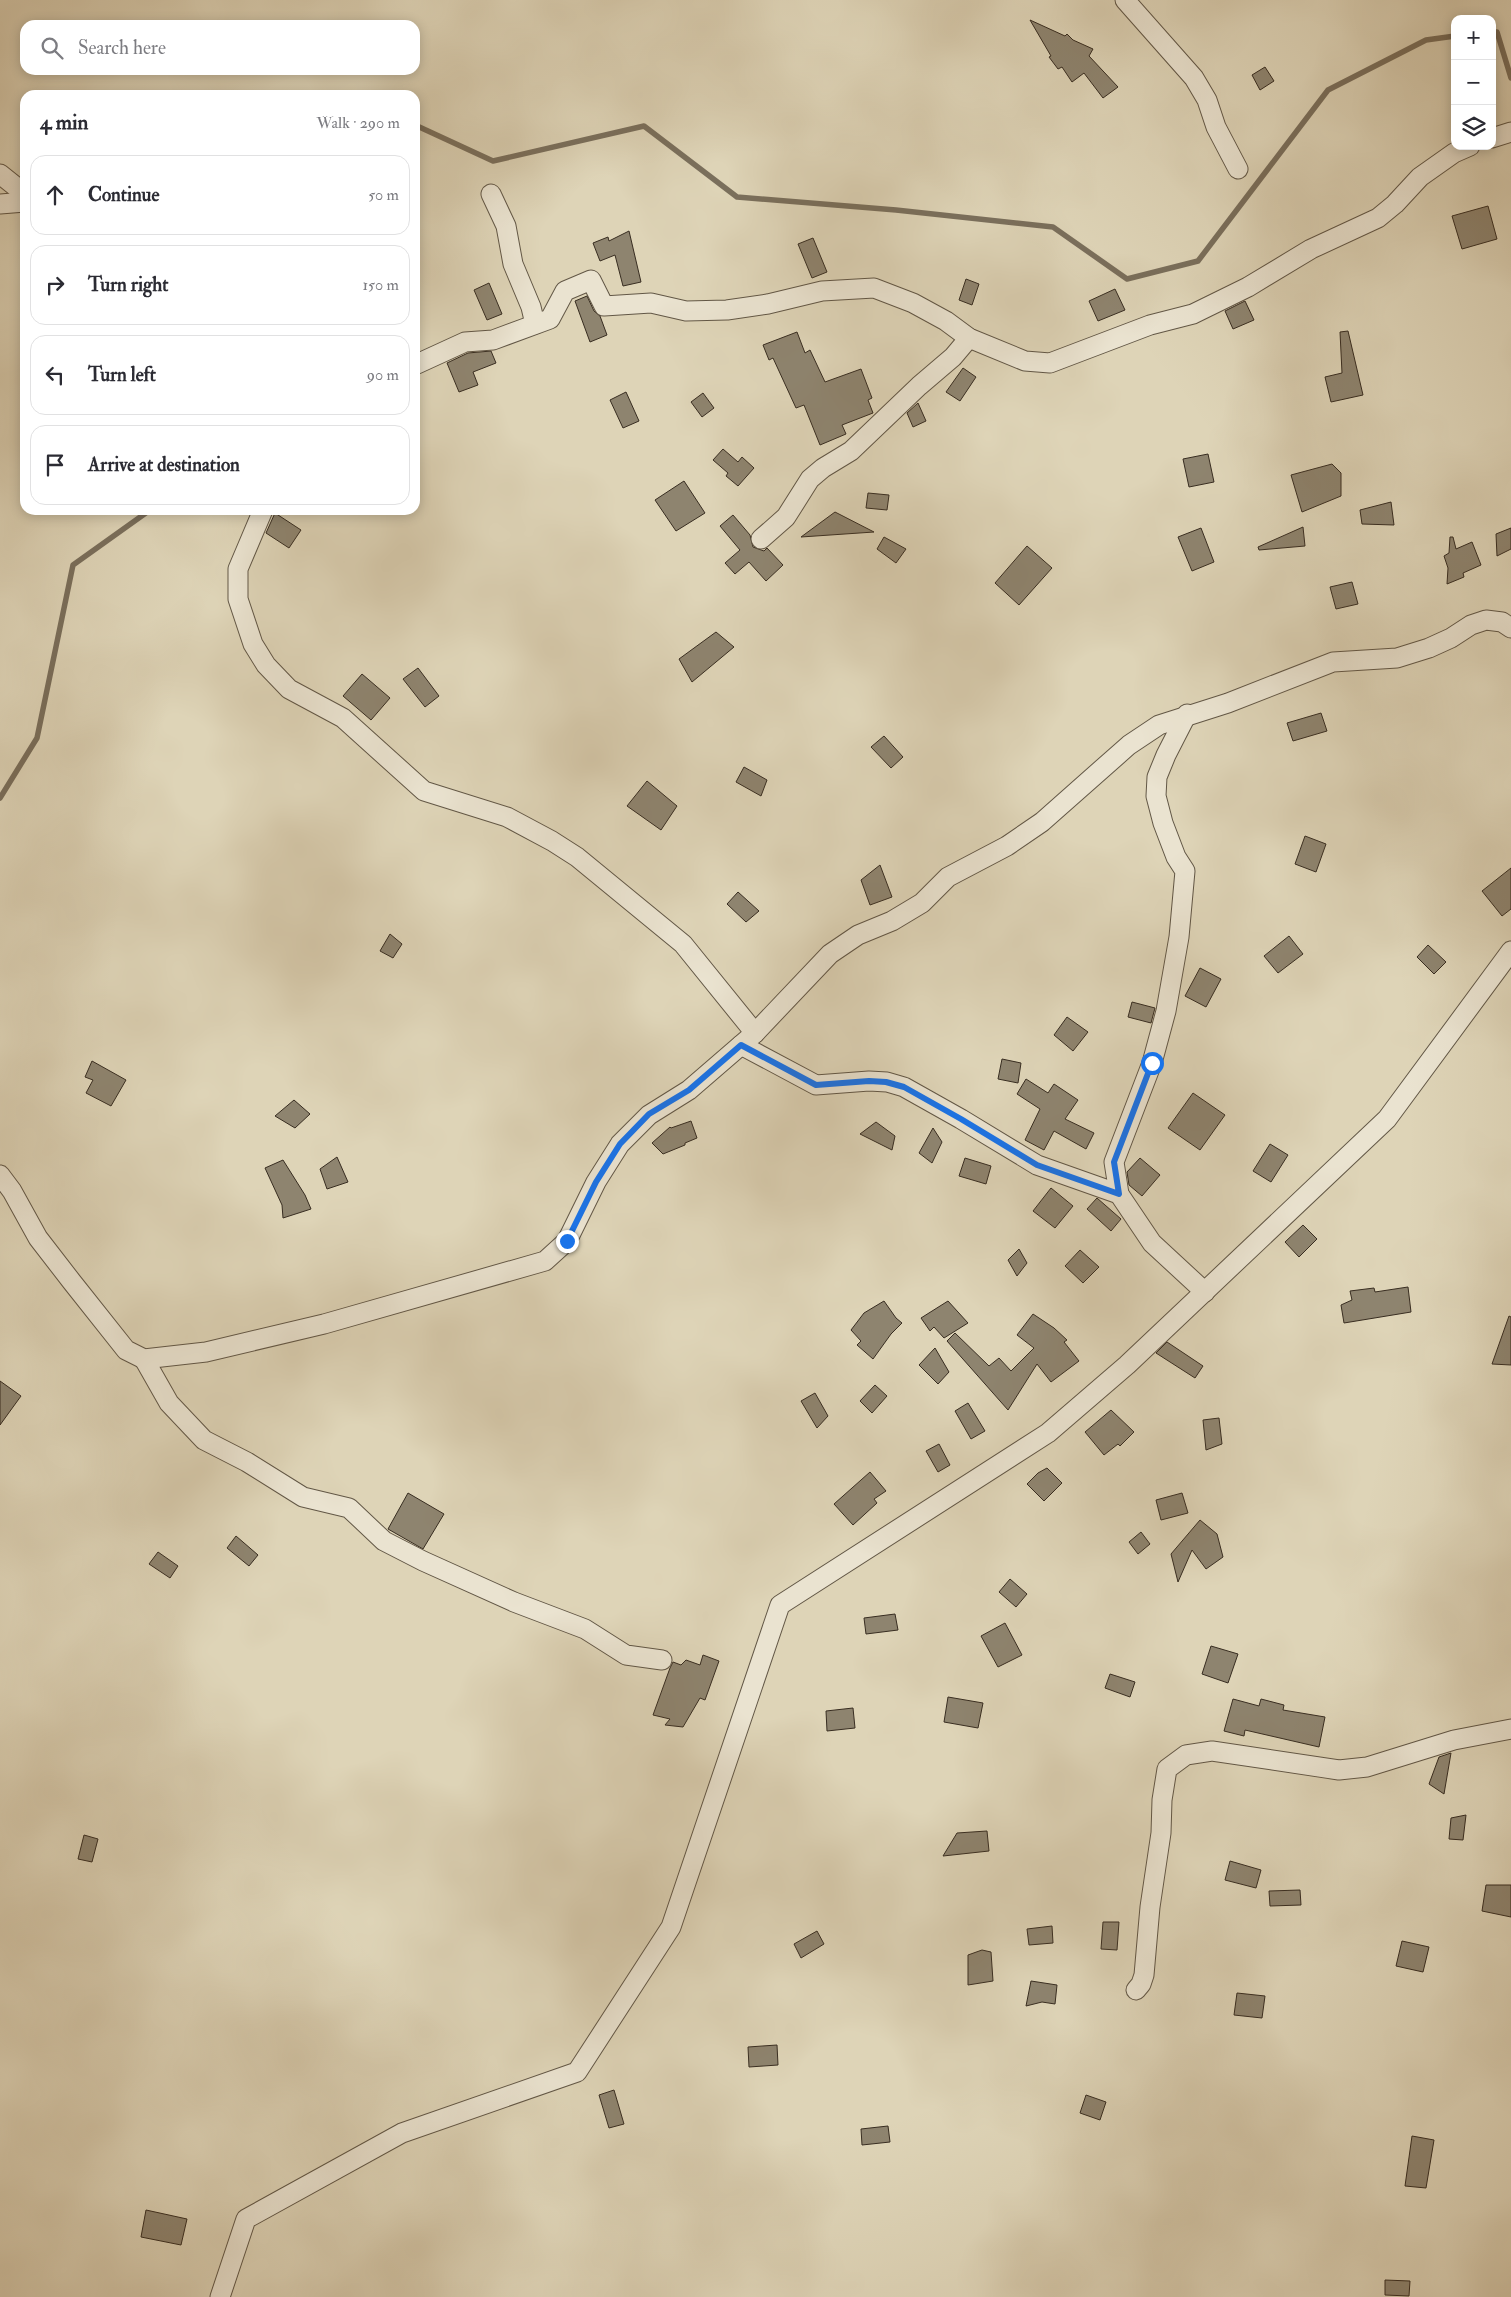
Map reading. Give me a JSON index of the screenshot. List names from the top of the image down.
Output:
{
  "page": {
    "map_buttons": ["+", "−"],
    "search": "Search here",
    "heading": ["4 min", "Walk · 290 m"],
    "list": [
      ["Continue", "50 m"],
      ["Turn right", "150 m"],
      ["Turn left", "90 m"],
      "Arrive at destination"
    ]
  }
}
